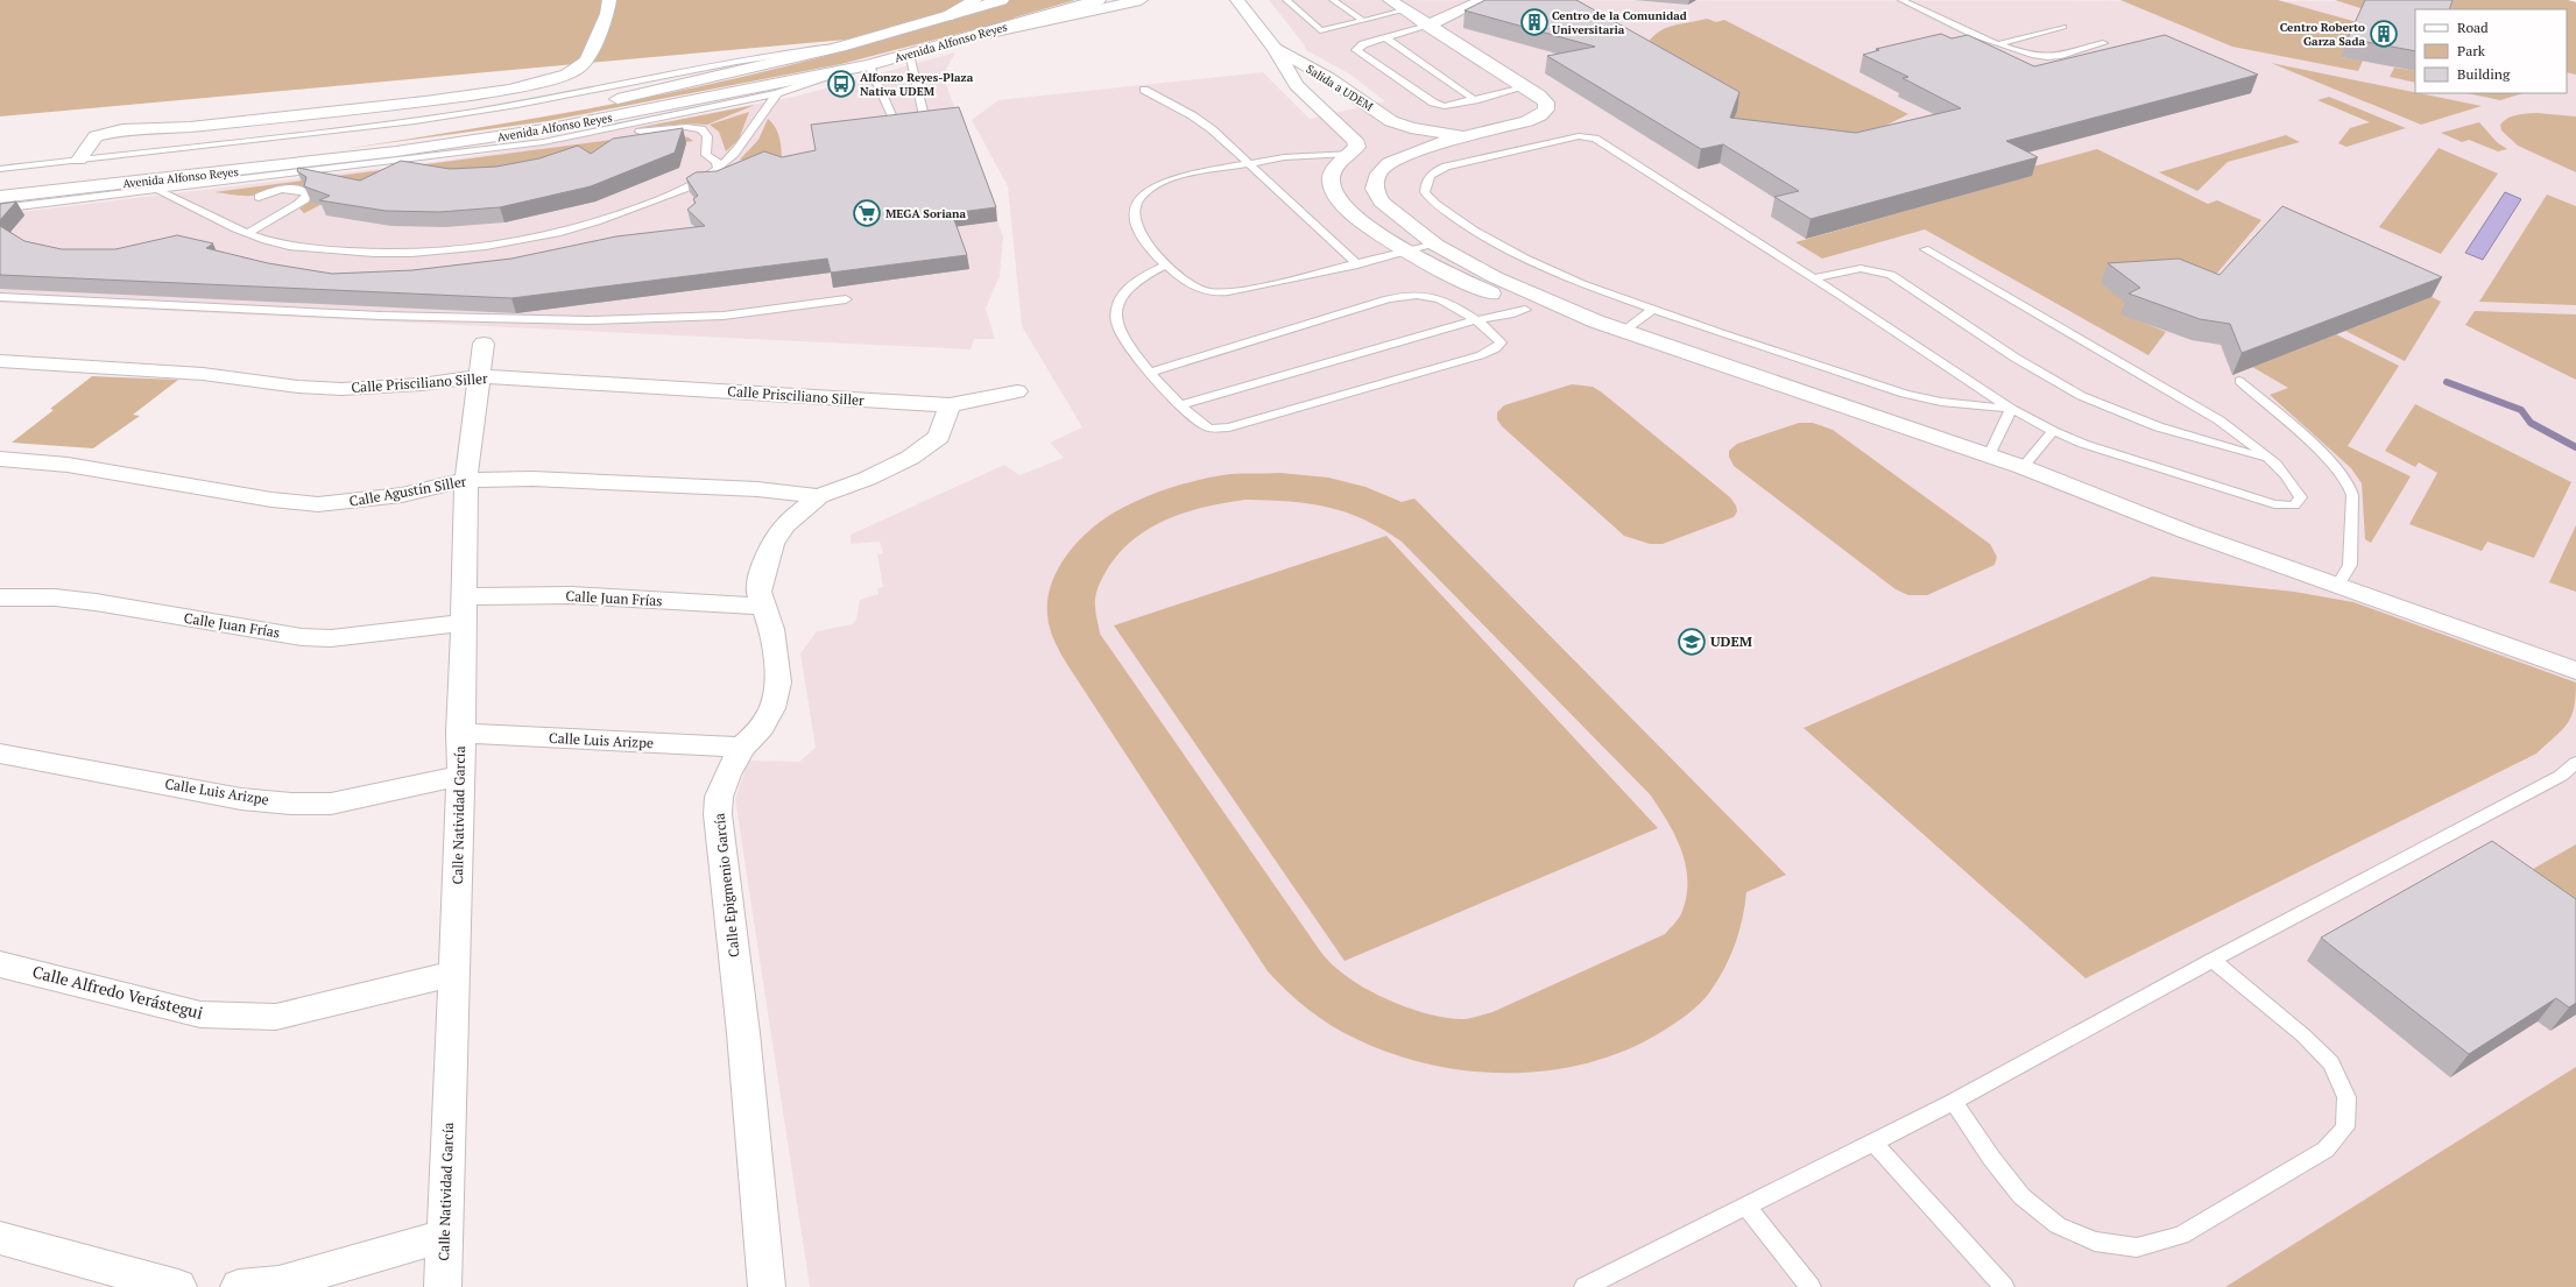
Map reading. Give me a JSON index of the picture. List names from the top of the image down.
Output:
{
  "streets": {
    "street": [
      "Avenida Alfonso Reyes",
      "Salida a UDEM",
      "Calle Prisciliano Siller",
      "Calle Agustín Siller",
      "Calle Juan Frías",
      "Calle Luis Arizpe",
      "Calle Natividad García",
      "Calle Epigmenio García",
      "Calle Alfredo Verástegui"
    ]
  },
  "crossings": [
    ["Calle Prisciliano Siller", "Calle Natividad García"],
    ["Calle Prisciliano Siller", "Calle Epigmenio García"],
    ["Calle Agustín Siller", "Calle Natividad García"],
    ["Calle Agustín Siller", "Calle Epigmenio García"],
    ["Calle Juan Frías", "Calle Natividad García"],
    ["Calle Juan Frías", "Calle Epigmenio García"],
    ["Calle Luis Arizpe", "Calle Natividad García"],
    ["Calle Luis Arizpe", "Calle Epigmenio García"],
    ["Calle Natividad García", "Calle Alfredo Verástegui"]
  ],
  "places": {
    "building": ["Centro de la Comunidad Universitaria", "Centro Roberto Garza Sada"],
    "bus stop": ["Alfonzo Reyes-Plaza Nativa UDEM"],
    "supermarket": ["MEGA Soriana"],
    "school or university": ["UDEM"]
  },
  "legend": ["Road", "Park", "Building"]
}
